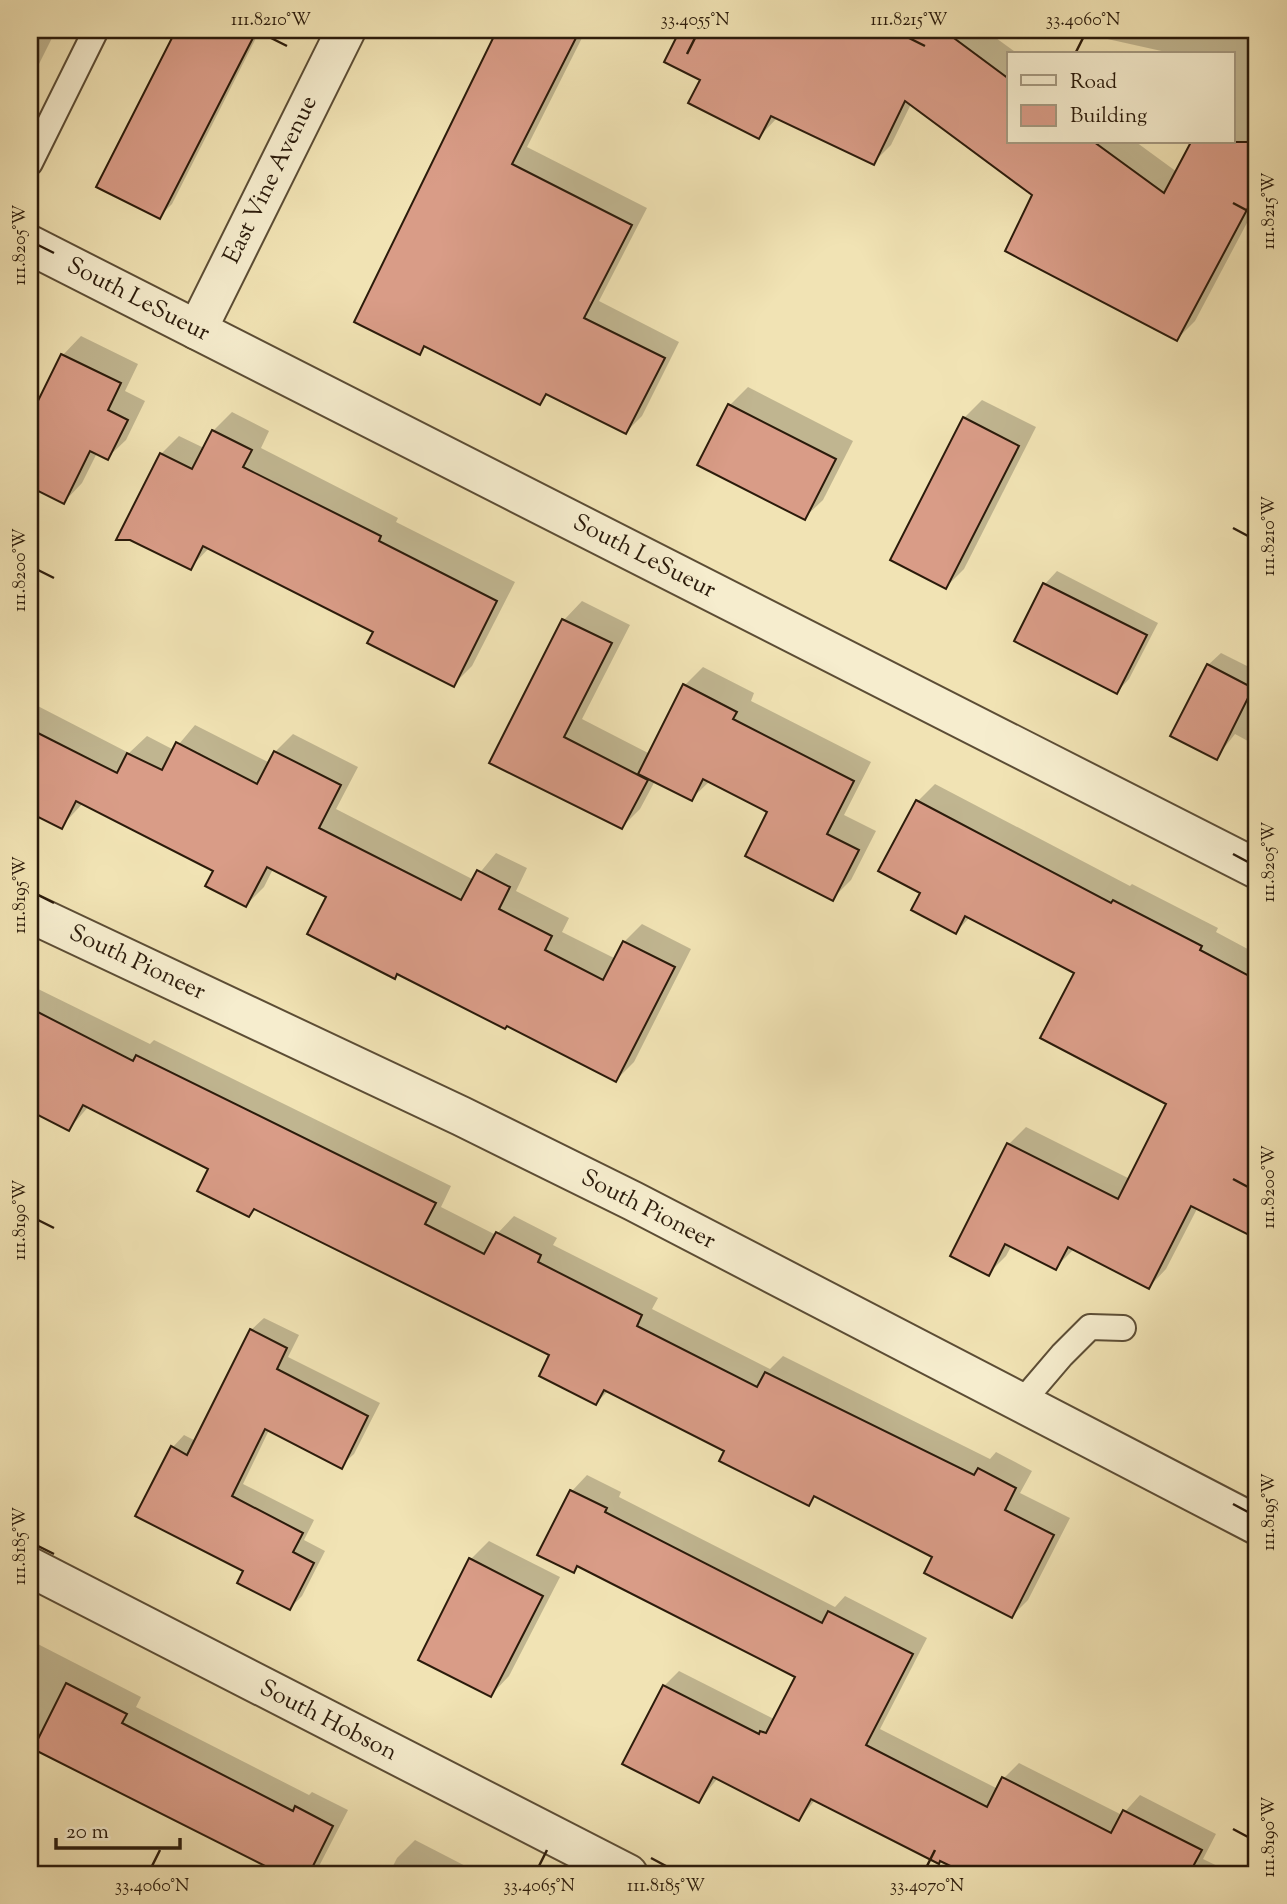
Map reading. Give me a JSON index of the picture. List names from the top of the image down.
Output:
{
  "streets": {
    "street": [
      "East Vine Avenue",
      "South LeSueur",
      "South Pioneer",
      "South Hobson"
    ]
  },
  "crossings": [
    ["East Vine Avenue", "South LeSueur"]
  ],
  "legend": ["Road", "Building"],
  "scale_bar": "20 m",
  "coordinates": [
    "111.8210°W",
    "33.4055°N",
    "111.8215°W",
    "33.4060°N",
    "111.8205°W",
    "111.8200°W",
    "111.8195°W",
    "111.8190°W",
    "111.8185°W",
    "33.4065°N",
    "33.4070°N"
  ]
}
